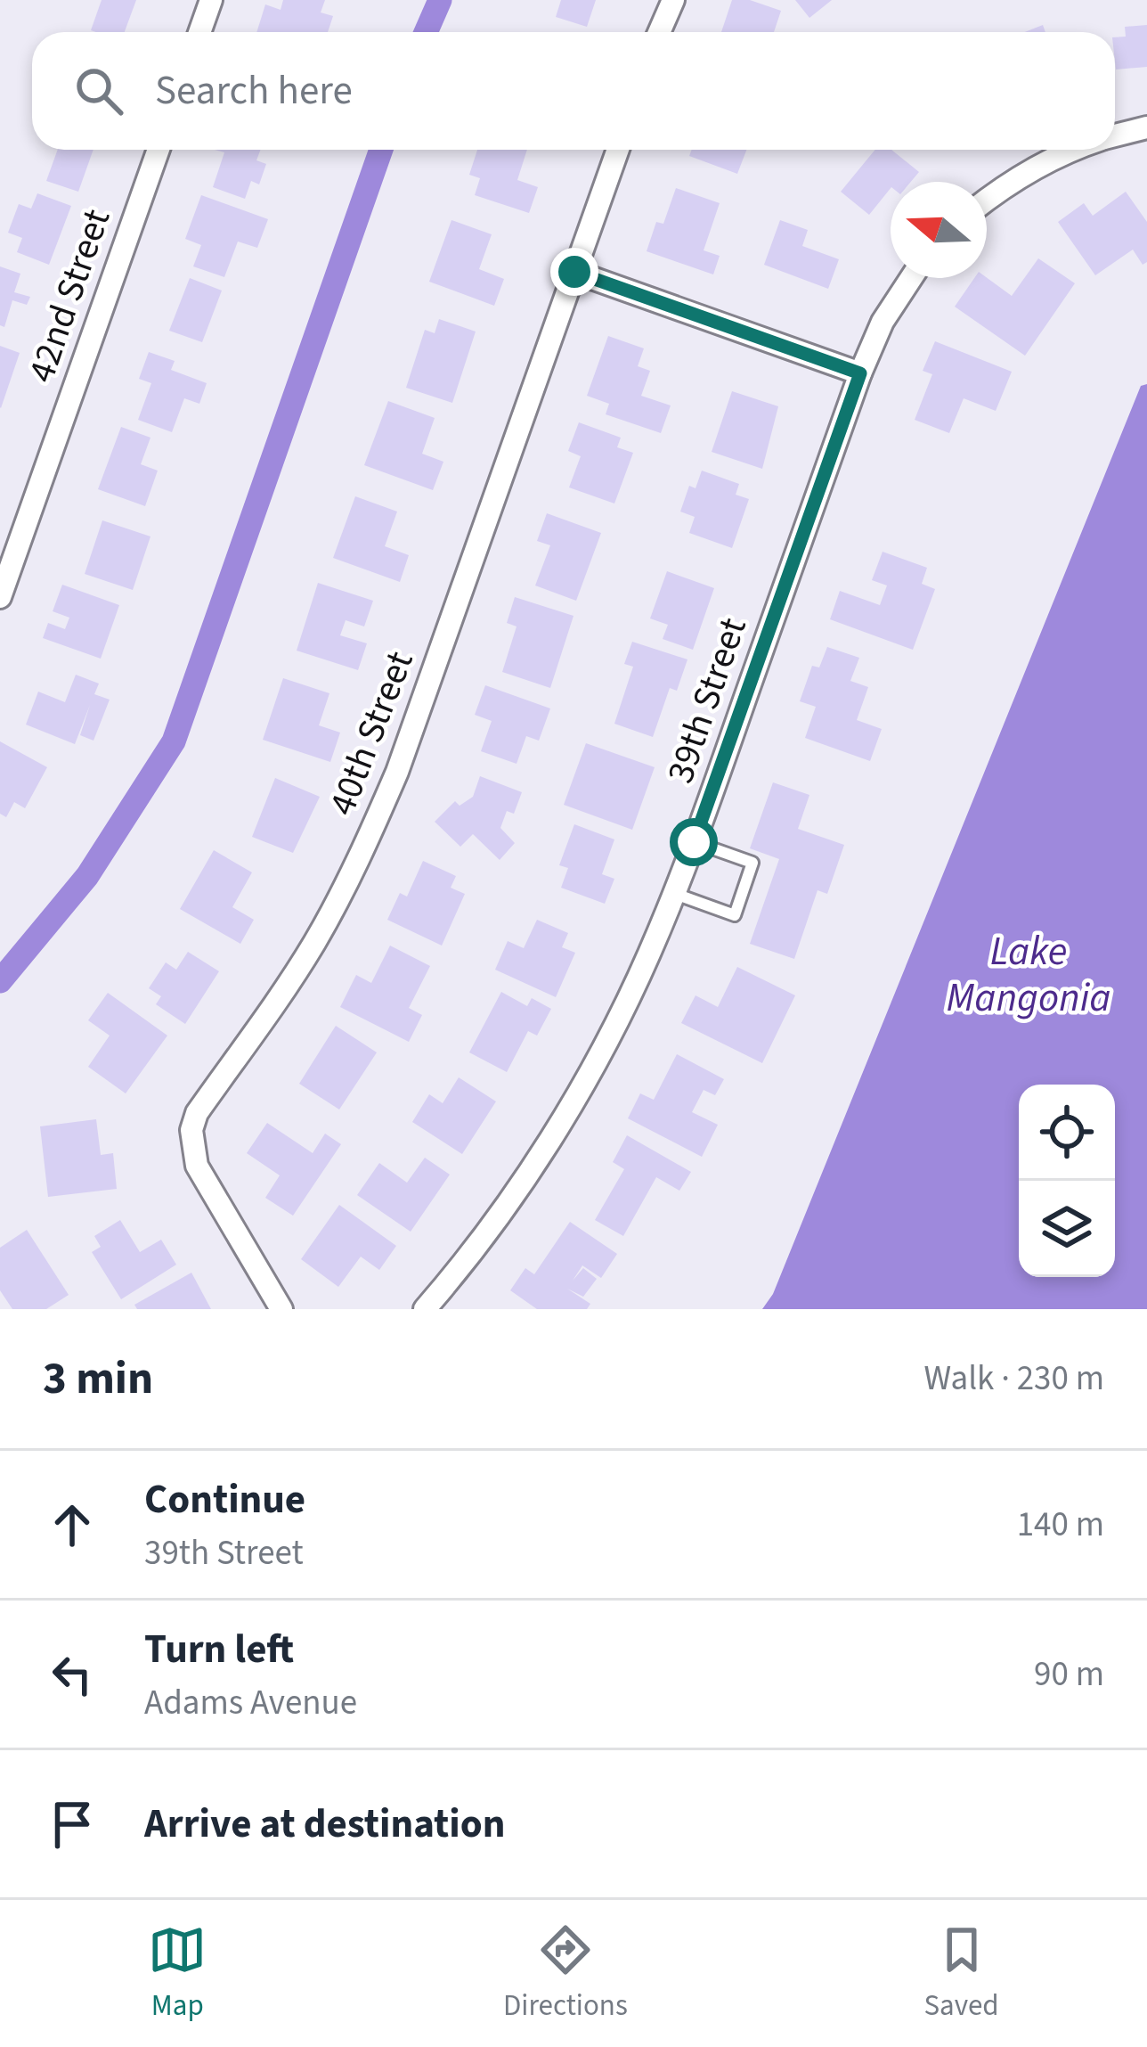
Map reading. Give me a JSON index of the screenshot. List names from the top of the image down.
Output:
{
  "streets": {
    "street": ["42nd Street", "39th Street", "40th Street"]
  },
  "water": ["Lake Mangonia"],
  "north": "left",
  "page": {
    "search": "Search here",
    "heading": ["3 min", "Walk · 230 m"],
    "list": [
      ["Continue", "39th Street", "140 m"],
      ["Turn left", "Adams Avenue", "90 m"],
      "Arrive at destination"
    ],
    "nav": ["Map", "Directions", "Saved"]
  }
}
